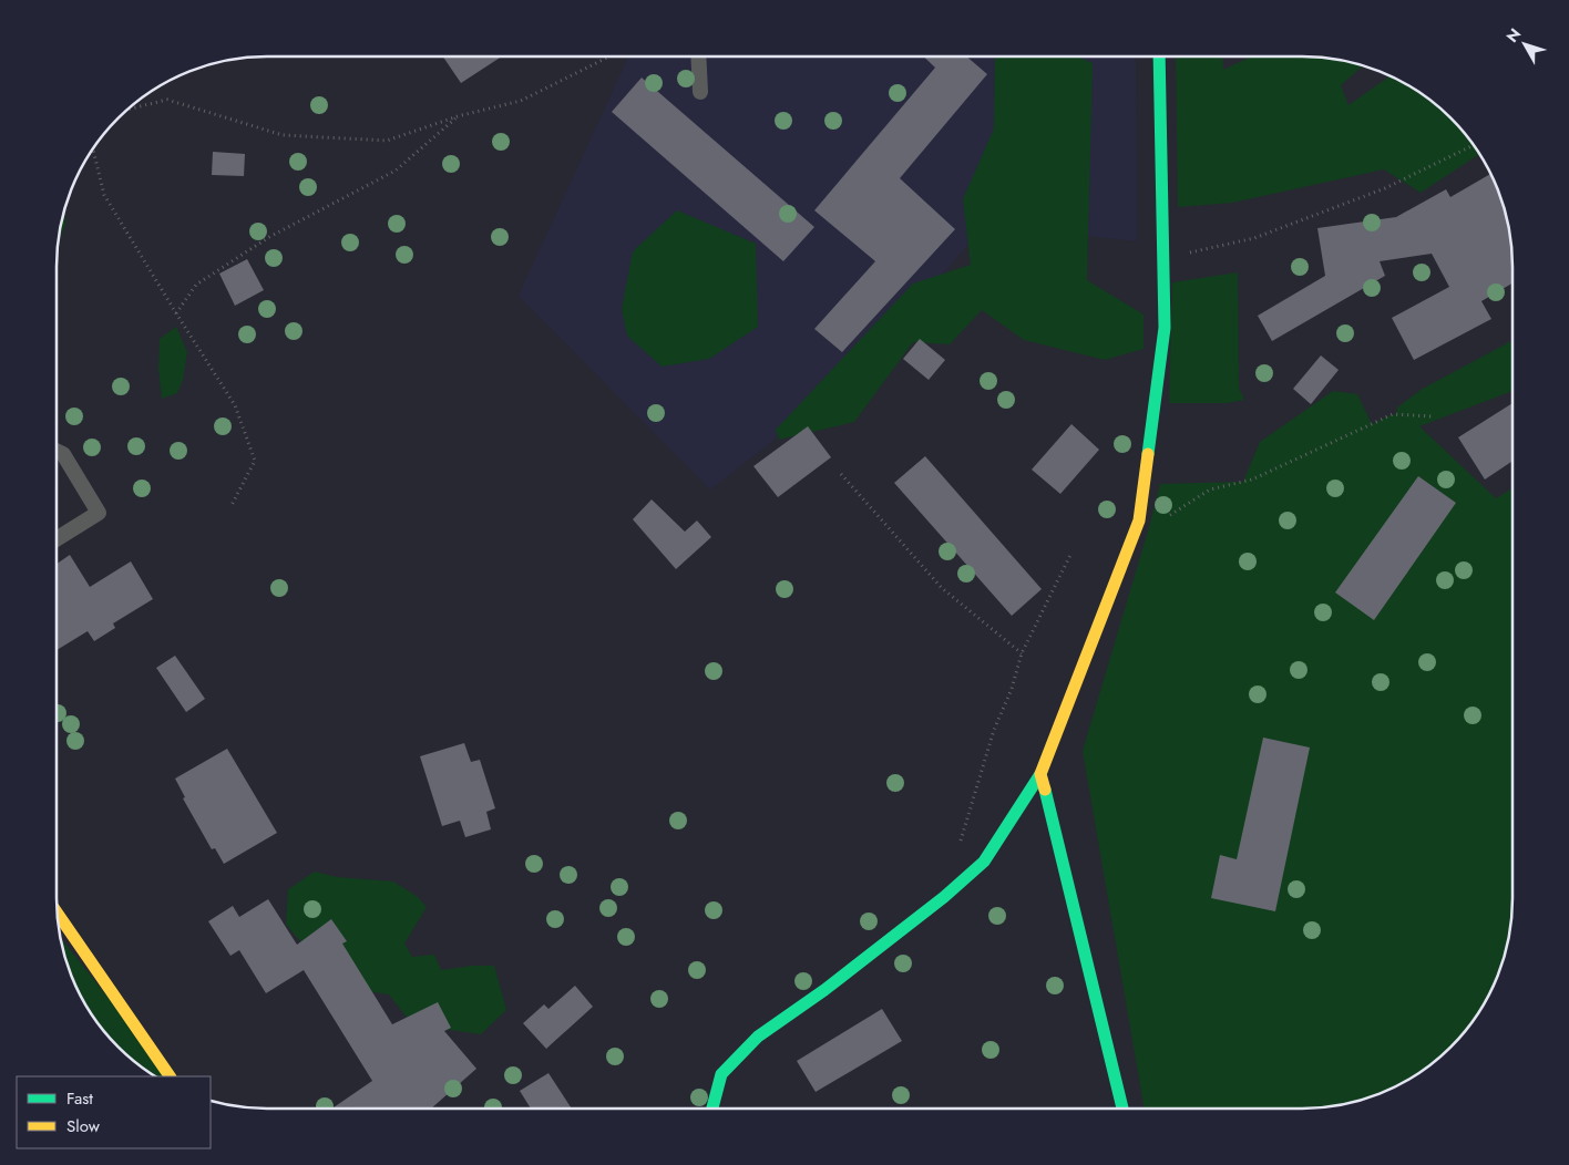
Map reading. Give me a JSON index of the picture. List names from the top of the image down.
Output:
{
  "legend": ["Fast", "Slow"],
  "north": "top left"
}
